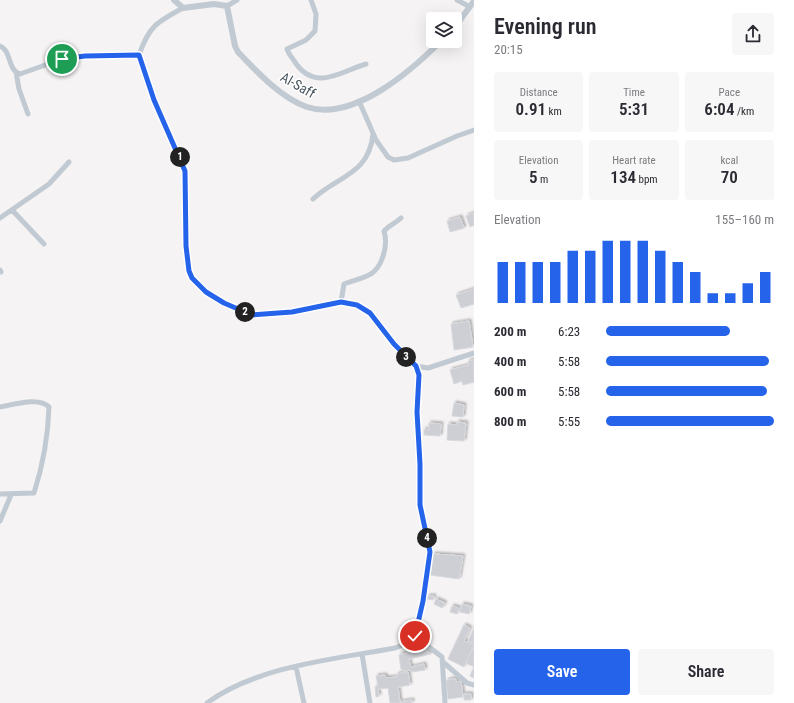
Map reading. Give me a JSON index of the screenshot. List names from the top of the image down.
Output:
{
  "streets": {
    "street": ["Al-Saff"]
  },
  "page": {
    "heading": ["Evening run", "20:15"],
    "stats": [
      ["Distance", "0.91 km"],
      ["Time", "5:31"],
      ["Pace", "6:04 /km"],
      ["Elevation", "5 m"],
      ["Heart rate", "134 bpm"],
      ["kcal", "70"]
    ],
    "pins": [
      "1",
      "2",
      "3",
      "4"
    ],
    "chart": ["Elevation", "155–160 m"],
    "list": [
      {
        "name": "200 m",
        "note": "6:23"
      },
      {
        "name": "400 m",
        "note": "5:58"
      },
      {
        "name": "600 m",
        "note": "5:58"
      },
      {
        "name": "800 m",
        "note": "5:55"
      }
    ],
    "buttons": ["Save", "Share"]
  }
}
